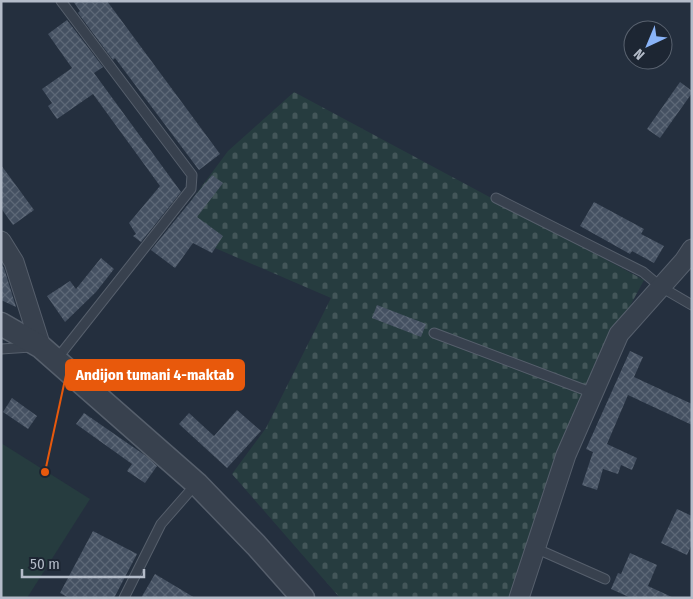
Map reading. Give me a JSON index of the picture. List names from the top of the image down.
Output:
{
  "places": ["Andijon tumani 4-maktab"],
  "scale_bar": "50 m",
  "north": "bottom left"
}
